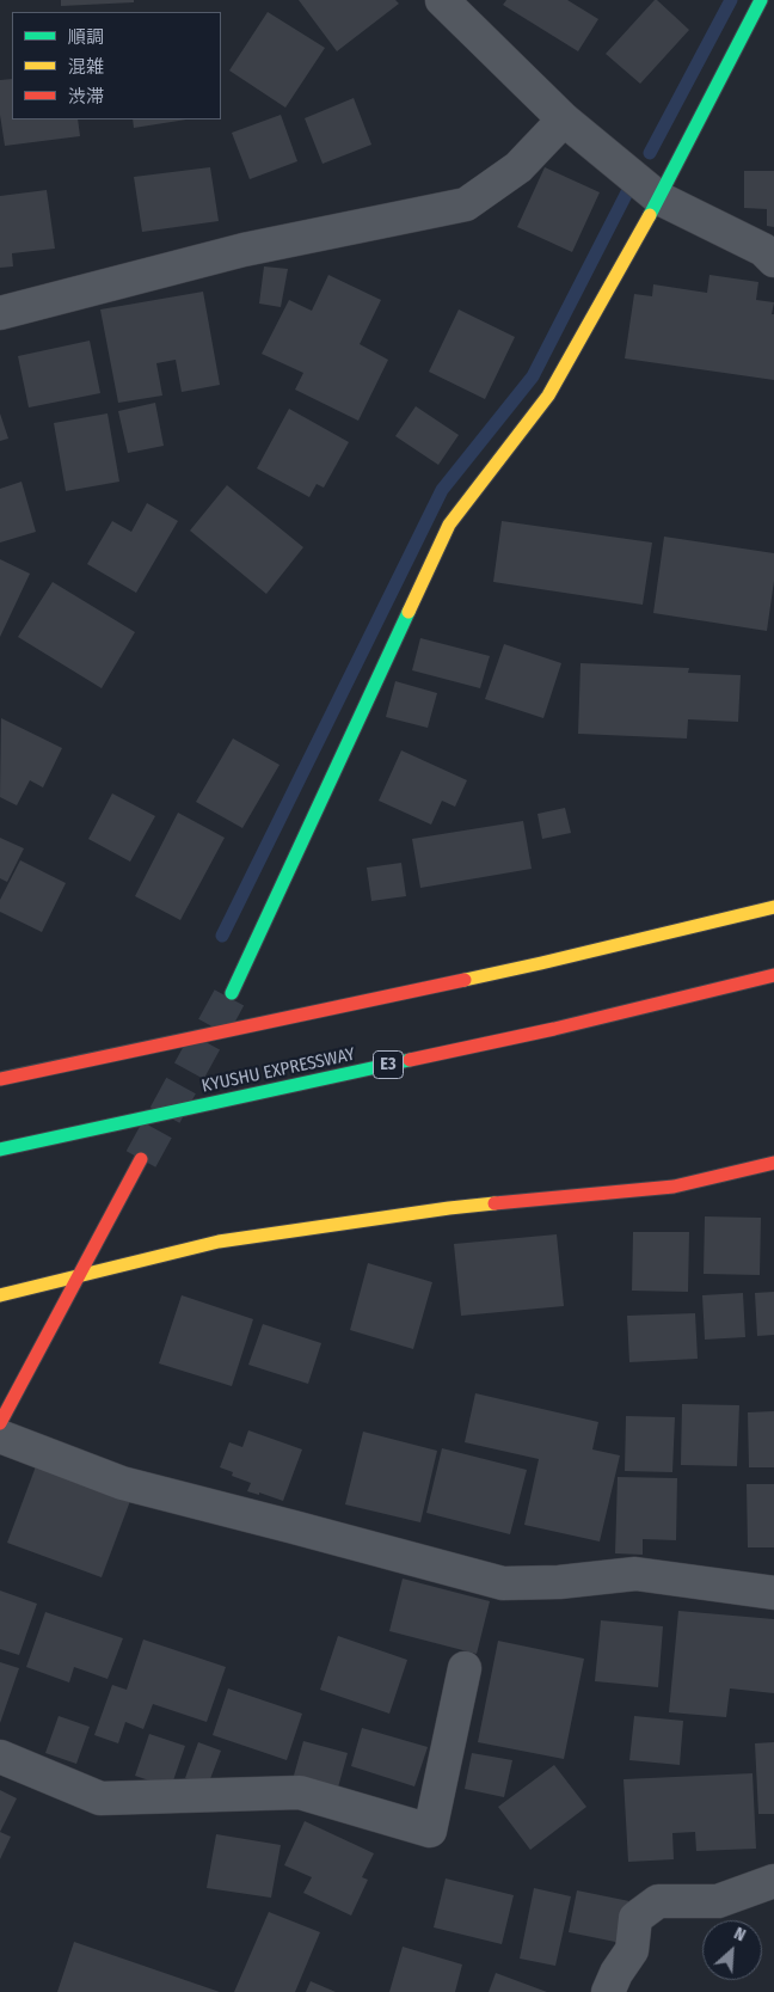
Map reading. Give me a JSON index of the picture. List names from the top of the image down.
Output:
{
  "streets": {
    "main road": ["E3", "KYUSHU EXPRESSWAY"]
  },
  "legend": ["順調", "混雑", "渋滞"],
  "north": "top right"
}
